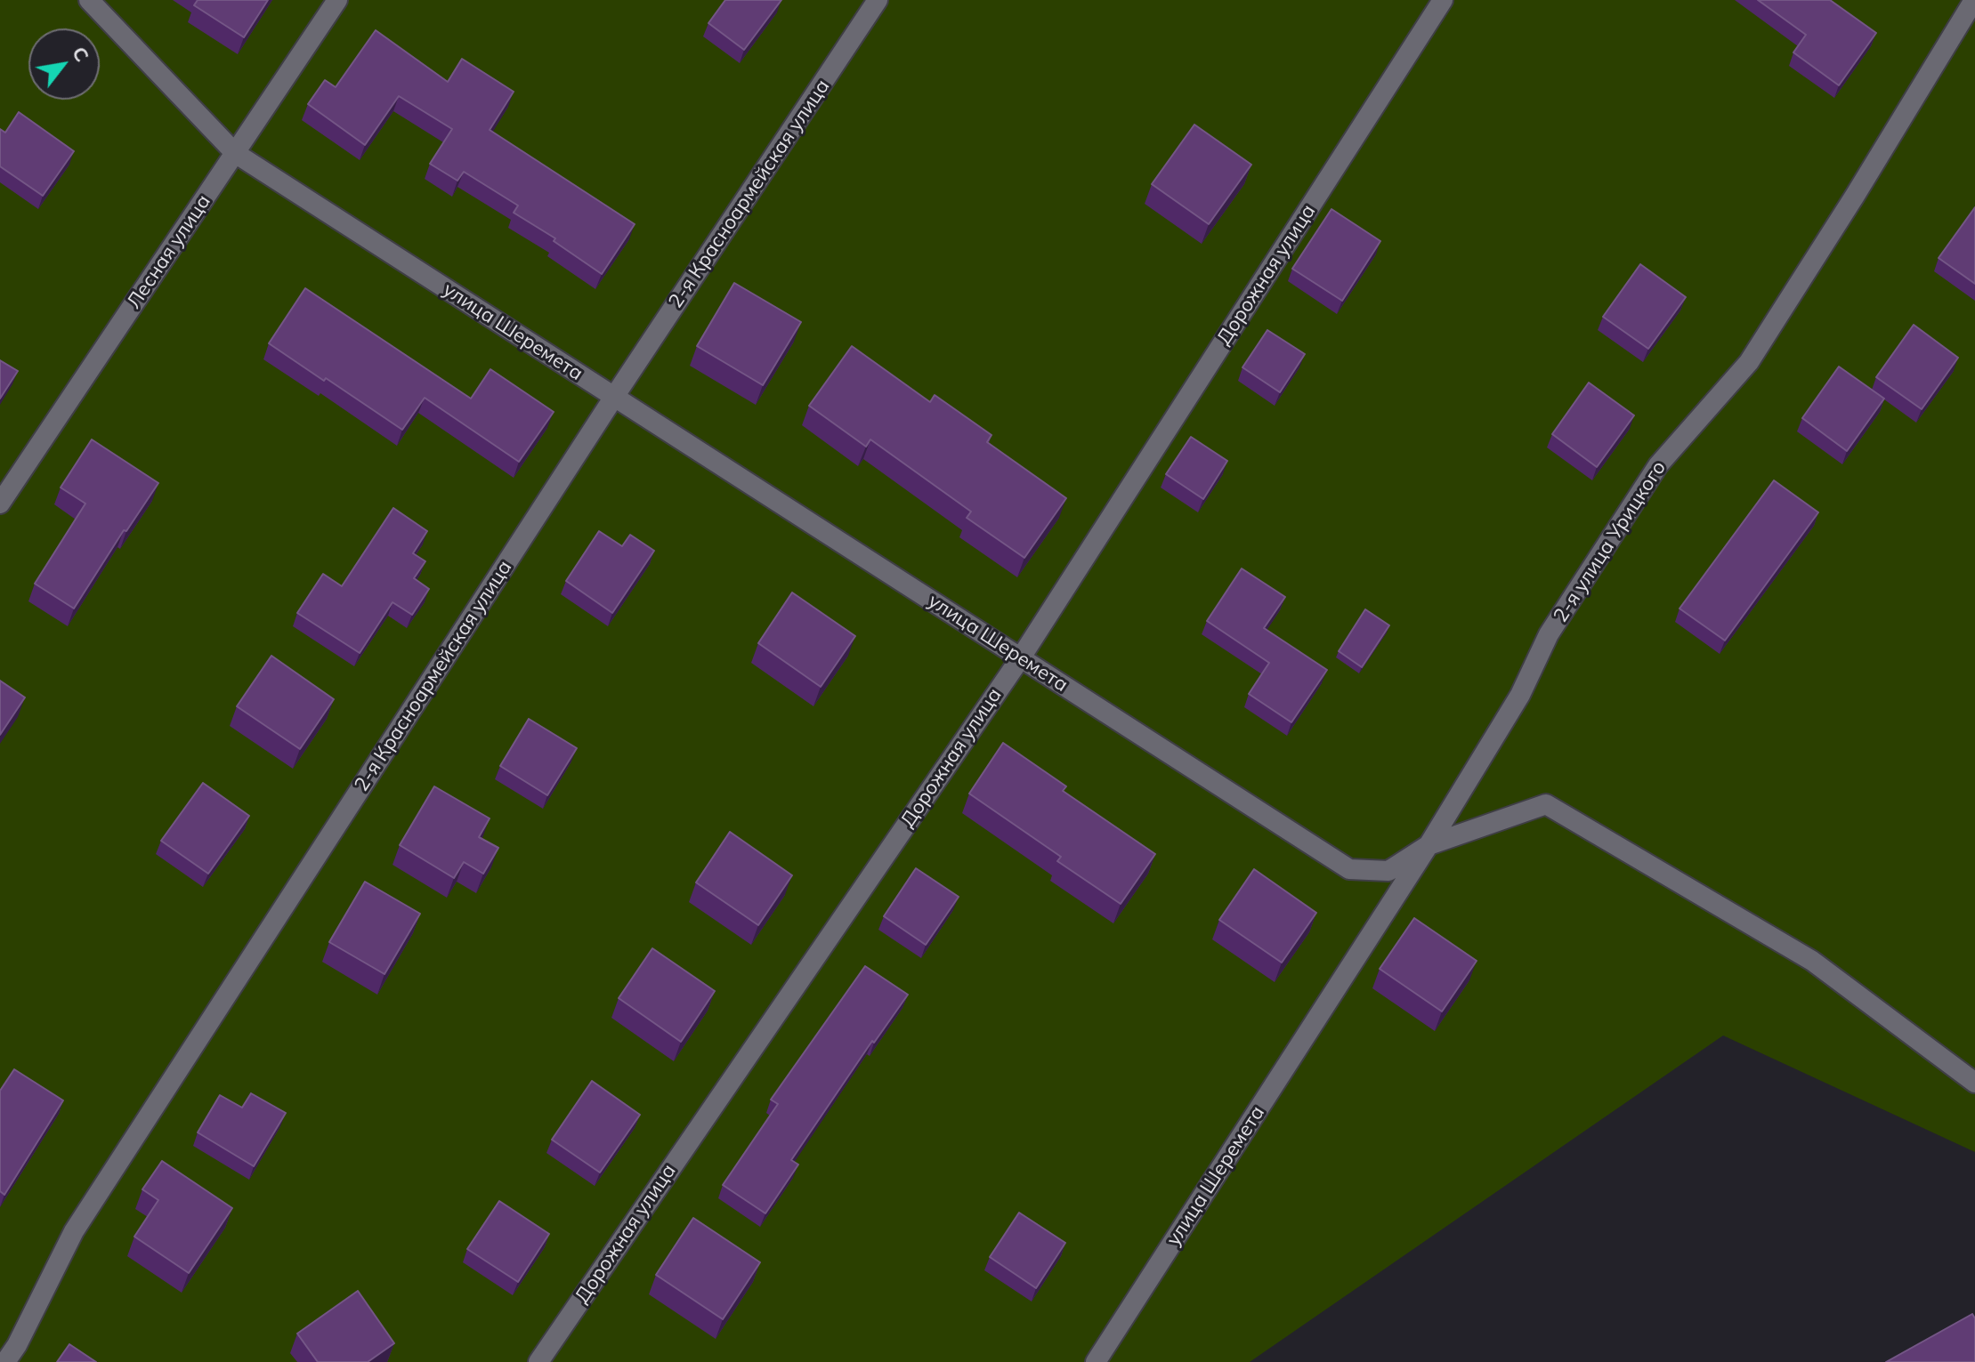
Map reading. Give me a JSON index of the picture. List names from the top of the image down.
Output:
{
  "streets": {
    "street": [
      "2-я Красноармейская улица",
      "Лесная улица",
      "Дорожная улица",
      "улица Шеремета",
      "2-я улица Урицкого"
    ]
  },
  "crossings": [
    ["2-я Красноармейская улица", "улица Шеремета"],
    ["Лесная улица", "улица Шеремета"],
    ["Дорожная улица", "улица Шеремета"],
    ["улица Шеремета", "2-я улица Урицкого"]
  ],
  "north": "top right"
}
